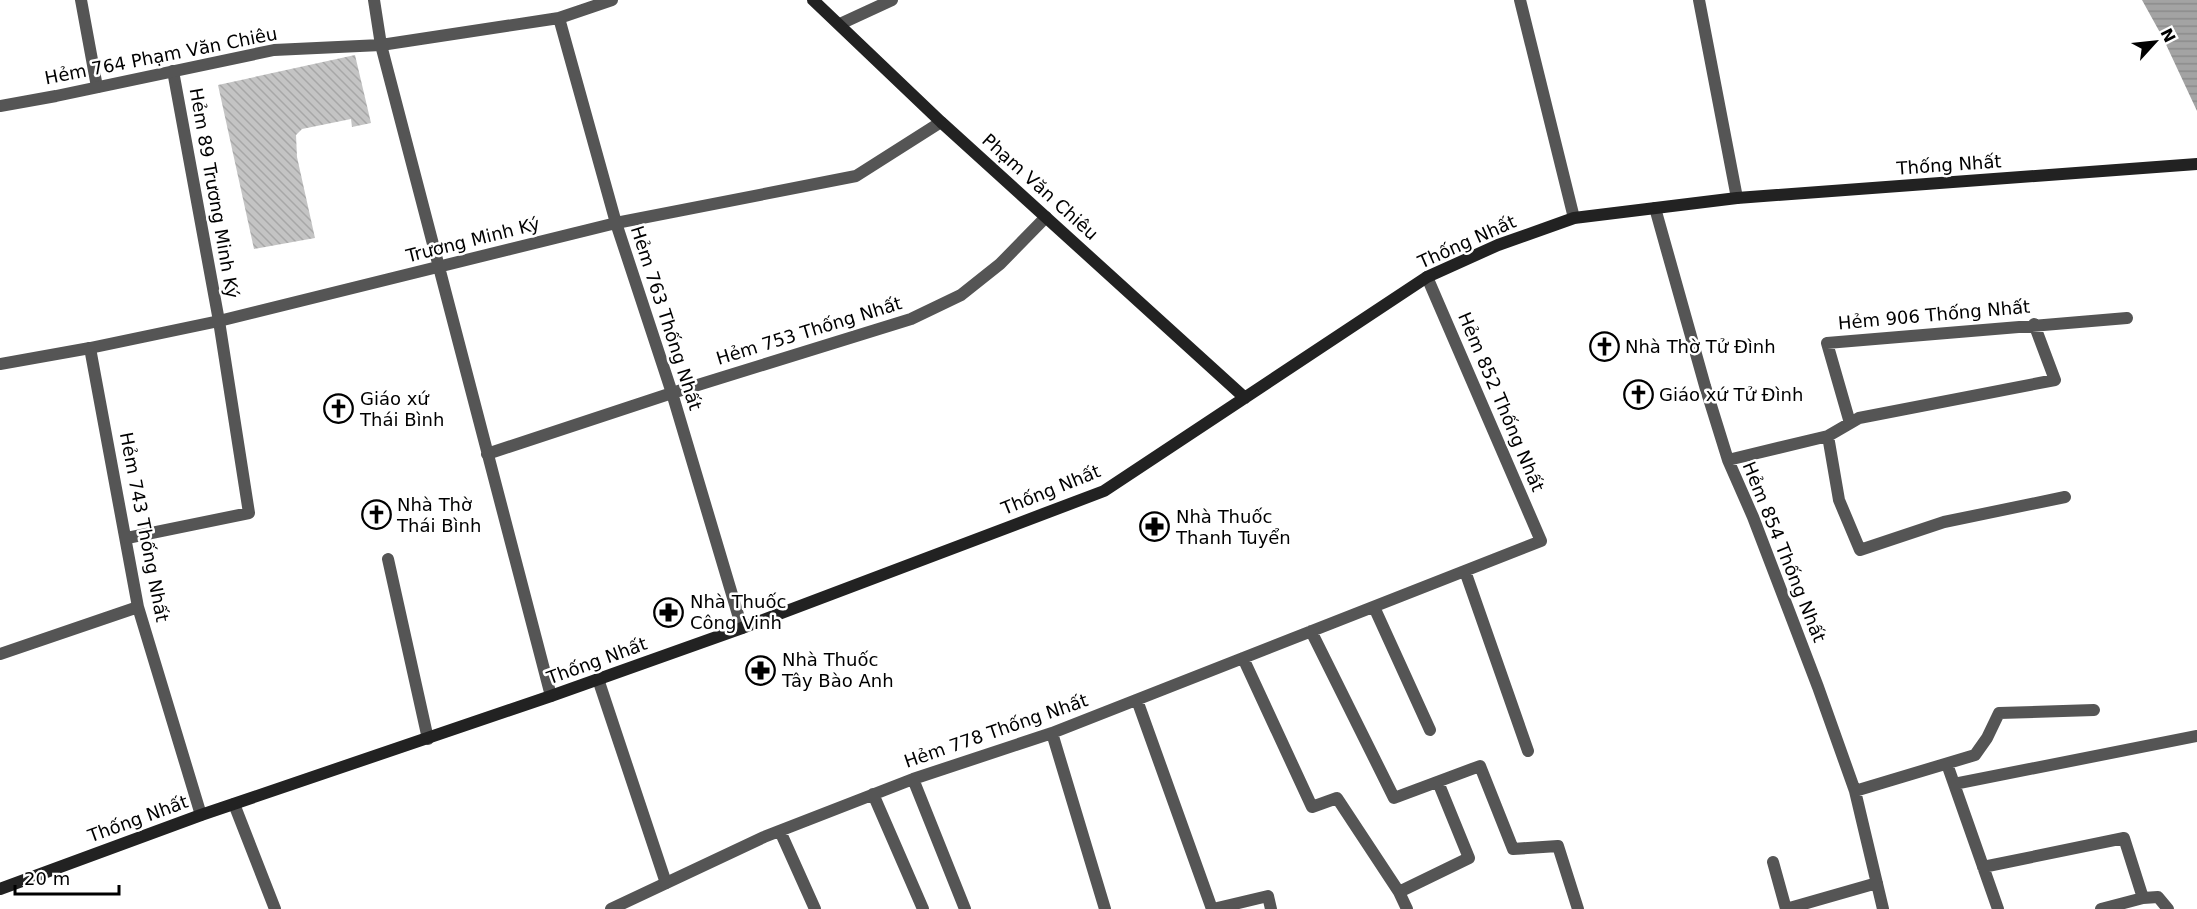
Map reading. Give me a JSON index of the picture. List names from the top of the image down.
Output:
{
  "streets": {
    "main road": ["Thống Nhất", "Phạm Văn Chiêu"],
    "street": [
      "Hẻm 764 Phạm Văn Chiêu",
      "Hẻm 89 Trương Minh Ký",
      "Trương Minh Ký",
      "Hẻm 906 Thống Nhất",
      "Hẻm 763 Thống Nhất",
      "Hẻm 753 Thống Nhất",
      "Hẻm 852 Thống Nhất",
      "Hẻm 743 Thống Nhất",
      "Hẻm 854 Thống Nhất",
      "Hẻm 778 Thống Nhất"
    ]
  },
  "crossings": [
    ["Hẻm 764 Phạm Văn Chiêu", "Hẻm 89 Trương Minh Ký"],
    ["Hẻm 764 Phạm Văn Chiêu", "Hẻm 763 Thống Nhất"],
    ["Thống Nhất", "Phạm Văn Chiêu"],
    ["Thống Nhất", "Hẻm 763 Thống Nhất"],
    ["Thống Nhất", "Hẻm 852 Thống Nhất"],
    ["Thống Nhất", "Hẻm 743 Thống Nhất"],
    ["Thống Nhất", "Hẻm 854 Thống Nhất"],
    ["Phạm Văn Chiêu", "Trương Minh Ký"],
    ["Phạm Văn Chiêu", "Hẻm 753 Thống Nhất"],
    ["Hẻm 89 Trương Minh Ký", "Trương Minh Ký"],
    ["Hẻm 89 Trương Minh Ký", "Hẻm 743 Thống Nhất"],
    ["Trương Minh Ký", "Hẻm 763 Thống Nhất"],
    ["Trương Minh Ký", "Hẻm 743 Thống Nhất"],
    ["Hẻm 763 Thống Nhất", "Hẻm 753 Thống Nhất"],
    ["Hẻm 852 Thống Nhất", "Hẻm 778 Thống Nhất"]
  ],
  "places": {
    "church": [
      "Nhà Thờ Tử Đình",
      "Giáo xứ Tử Đình",
      "Giáo xứ Thái Bình",
      "Nhà Thờ Thái Bình"
    ],
    "pharmacy": ["Nhà Thuốc Thanh Tuyển", "Nhà Thuốc Công Vinh", "Nhà Thuốc Tây Bào Anh"]
  },
  "scale_bar": "20 m",
  "north": "top right"
}
